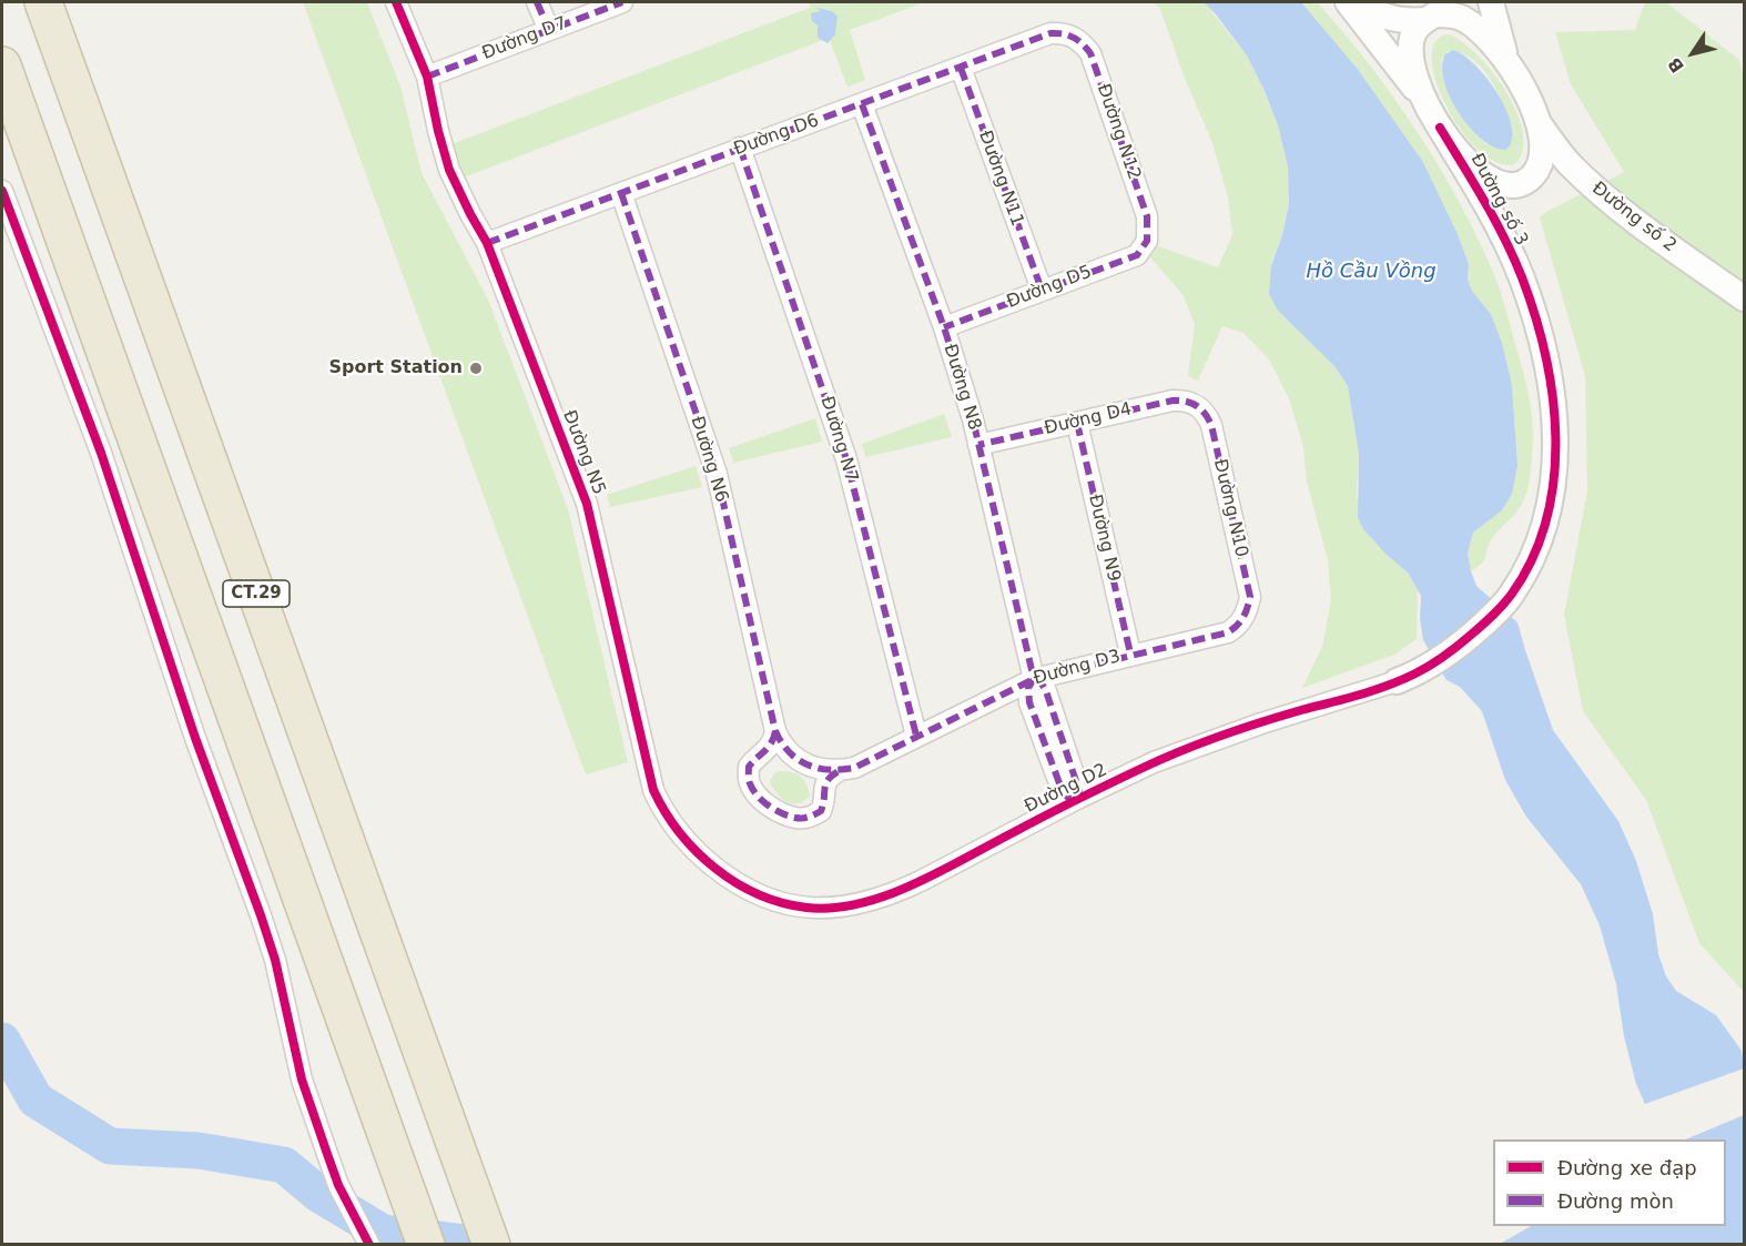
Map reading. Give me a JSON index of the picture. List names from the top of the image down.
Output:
{
  "streets": {
    "highway": ["CT.29"],
    "street": [
      "Đường D7",
      "Đường N12",
      "Đường D6",
      "Đường N11",
      "Đường số 3",
      "Đường số 2",
      "Đường D5",
      "Đường N8",
      "Đường D4",
      "Đường N7",
      "Đường N5",
      "Đường N6",
      "Đường N10",
      "Đường N9",
      "Đường D3",
      "Đường D2"
    ]
  },
  "crossings": [
    ["Đường D7", "Đường N5"],
    ["Đường N12", "Đường D6"],
    ["Đường N12", "Đường D5"],
    ["Đường D6", "Đường N11"],
    ["Đường D6", "Đường N8"],
    ["Đường D6", "Đường N7"],
    ["Đường D6", "Đường N5"],
    ["Đường D6", "Đường N6"],
    ["Đường N11", "Đường D5"],
    ["Đường số 3", "Đường D2"],
    ["Đường D5", "Đường N8"],
    ["Đường N8", "Đường D4"],
    ["Đường N8", "Đường D3"],
    ["Đường N8", "Đường D2"],
    ["Đường D4", "Đường N10"],
    ["Đường D4", "Đường N9"],
    ["Đường N7", "Đường D3"],
    ["Đường N5", "Đường D2"],
    ["Đường N6", "Đường D3"],
    ["Đường N10", "Đường D3"],
    ["Đường N9", "Đường D3"]
  ],
  "water": ["Hồ Cầu Vồng"],
  "places": ["Sport Station"],
  "legend": ["Đường xe đạp", "Đường mòn"],
  "north": "bottom left"
}
